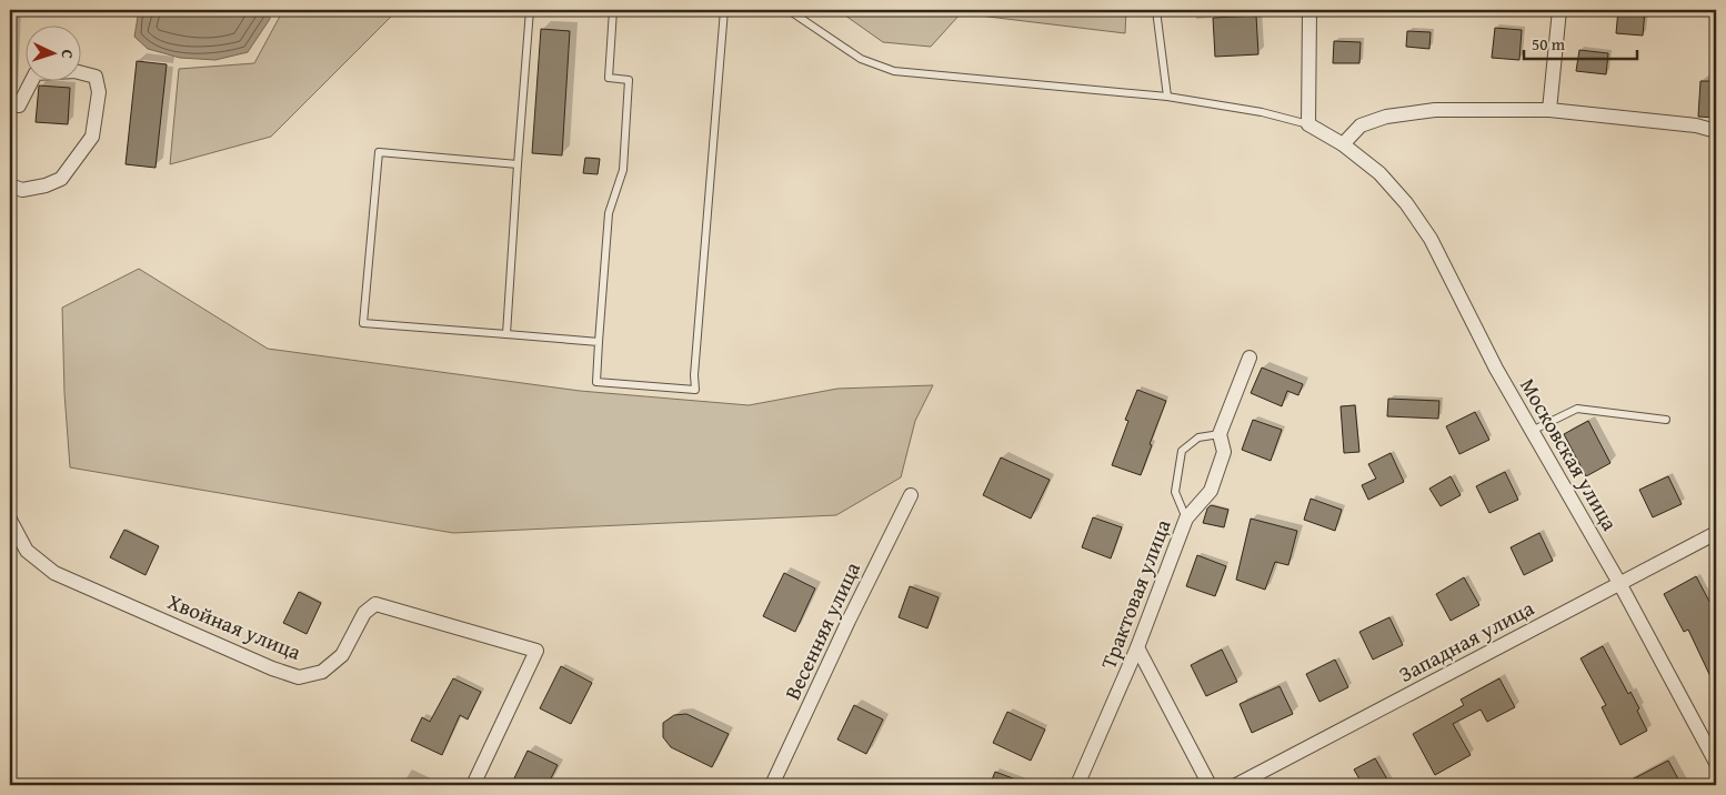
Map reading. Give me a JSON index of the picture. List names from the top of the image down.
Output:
{
  "streets": {
    "street": [
      "Московская улица",
      "Трактовая улица",
      "Хвойная улица",
      "Весенняя улица",
      "Западная улица"
    ]
  },
  "crossings": [
    ["Московская улица", "Западная улица"]
  ],
  "scale_bar": "50 m",
  "north": "right"
}
